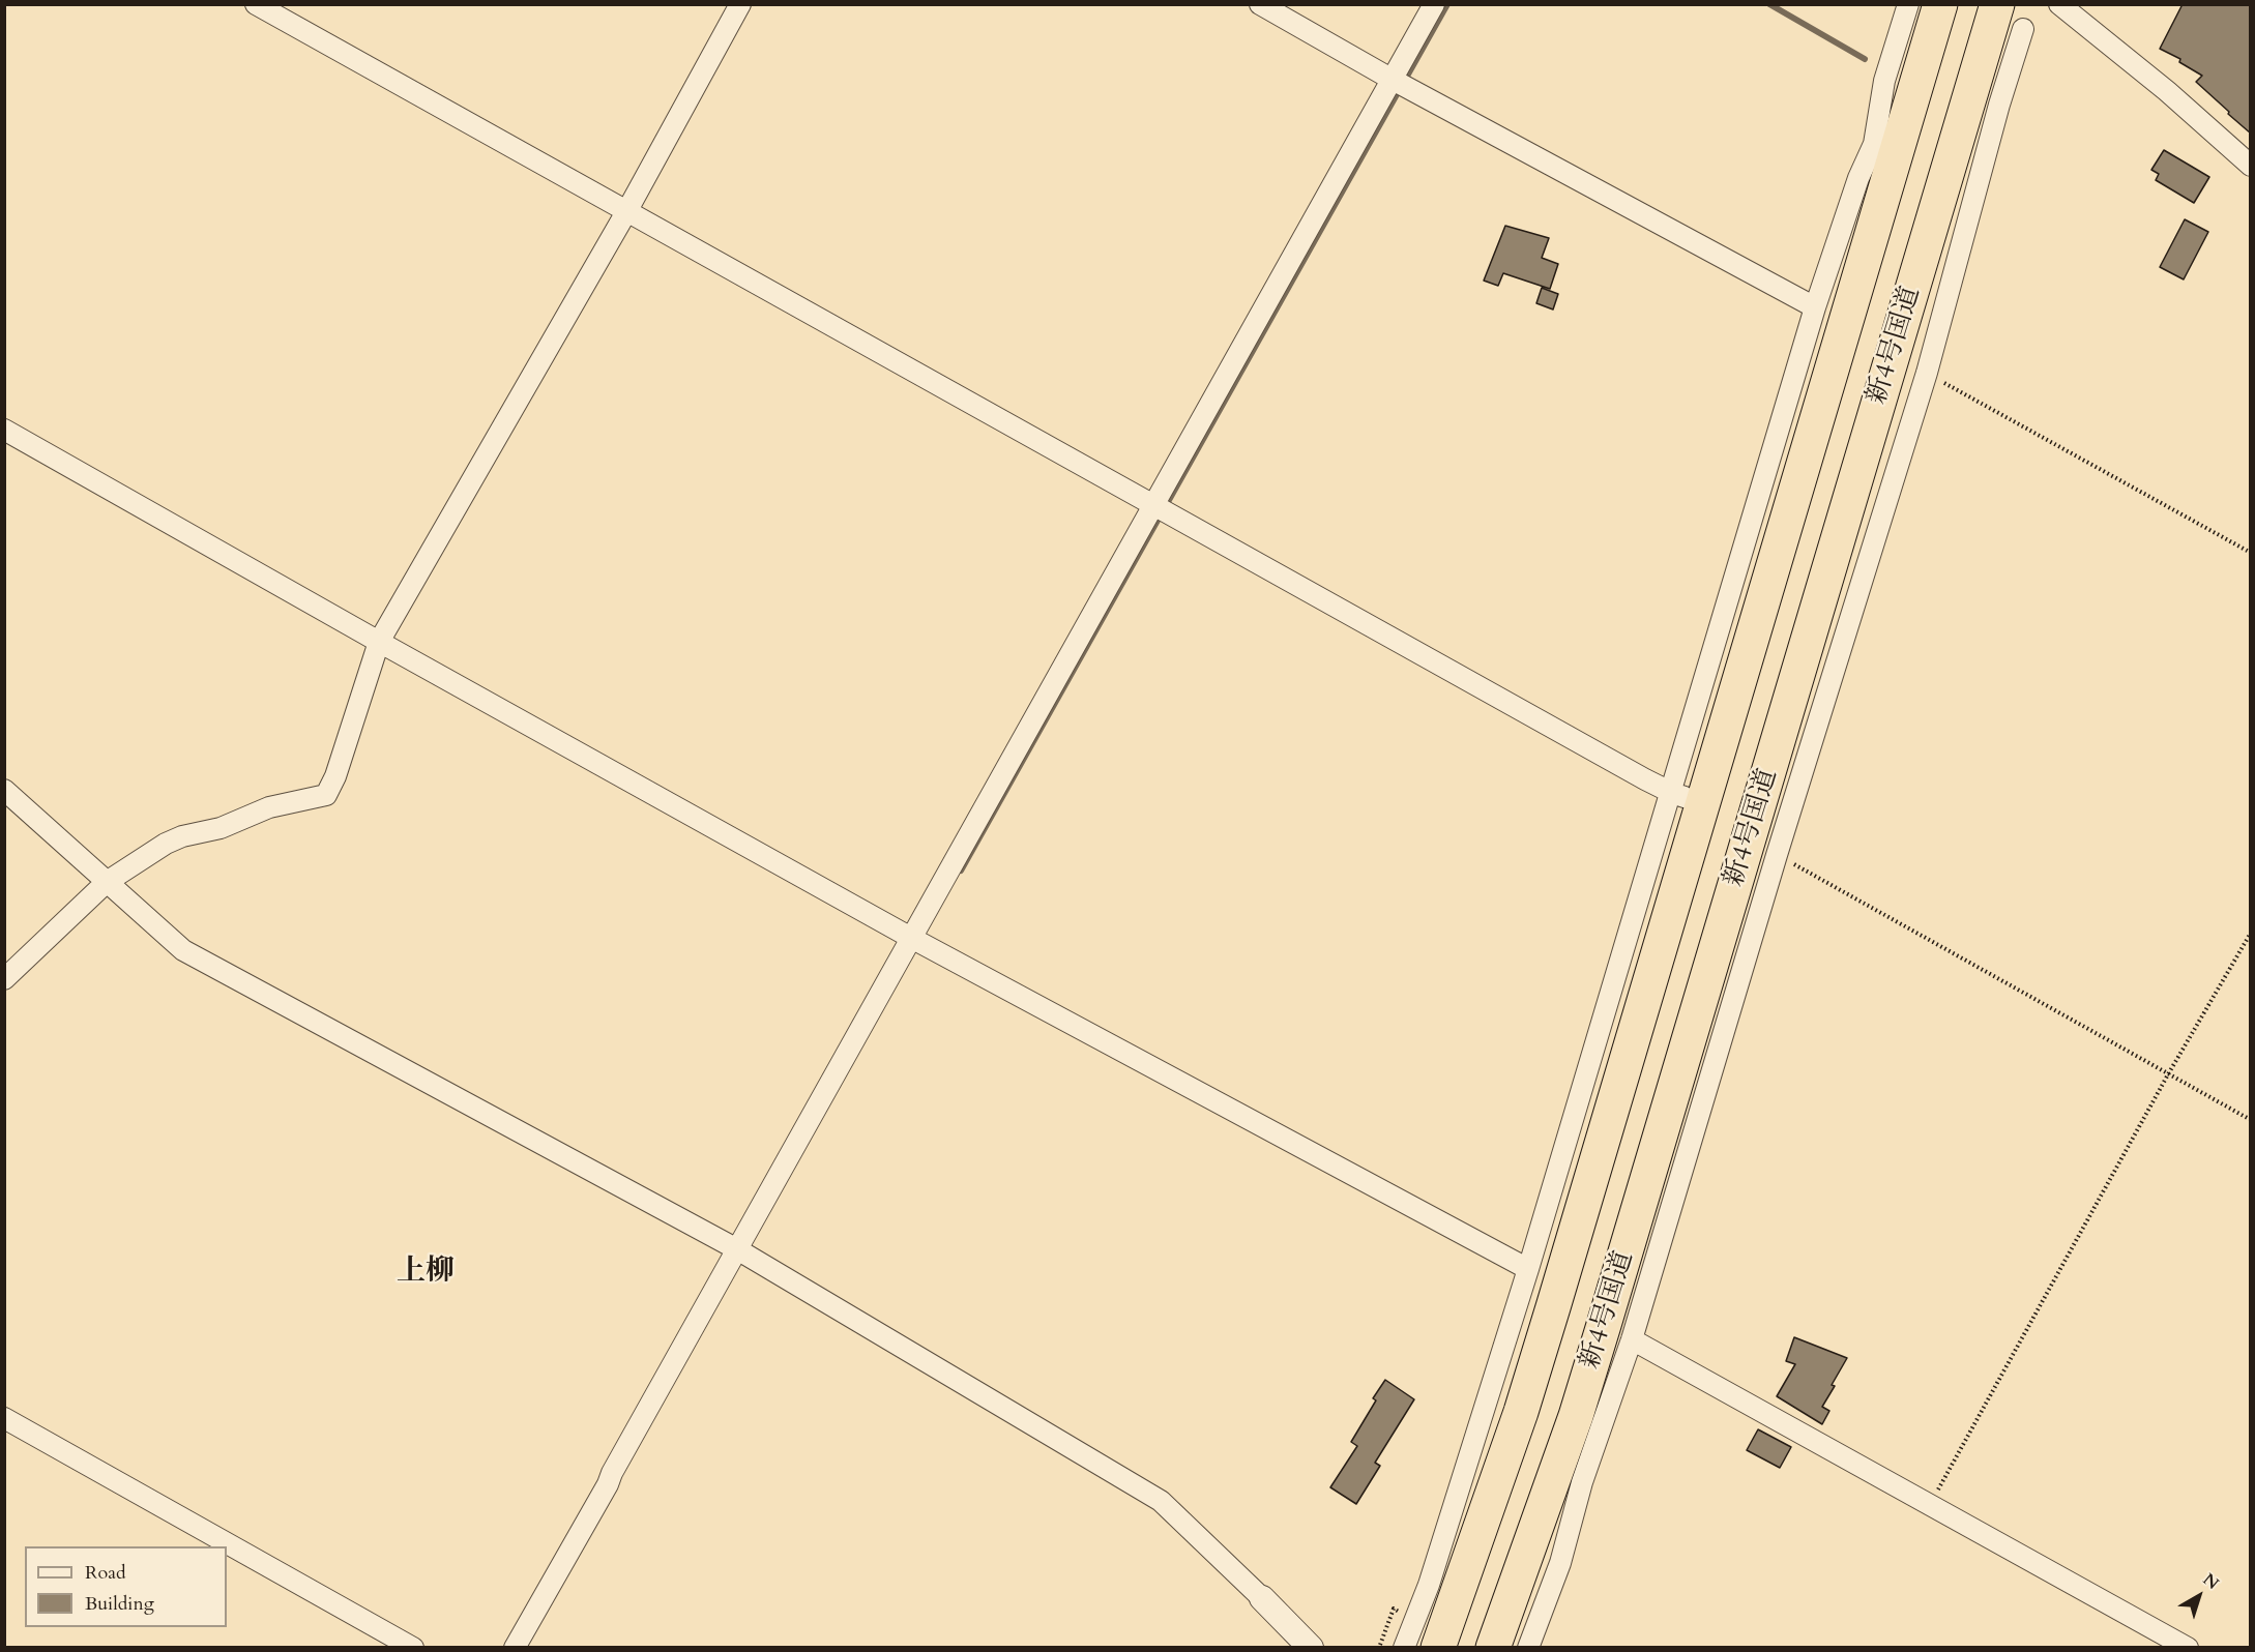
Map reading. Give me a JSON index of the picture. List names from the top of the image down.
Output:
{
  "streets": {
    "highway": ["新4号国道"]
  },
  "districts": ["上柳"],
  "legend": ["Road", "Building"],
  "north": "top right"
}
